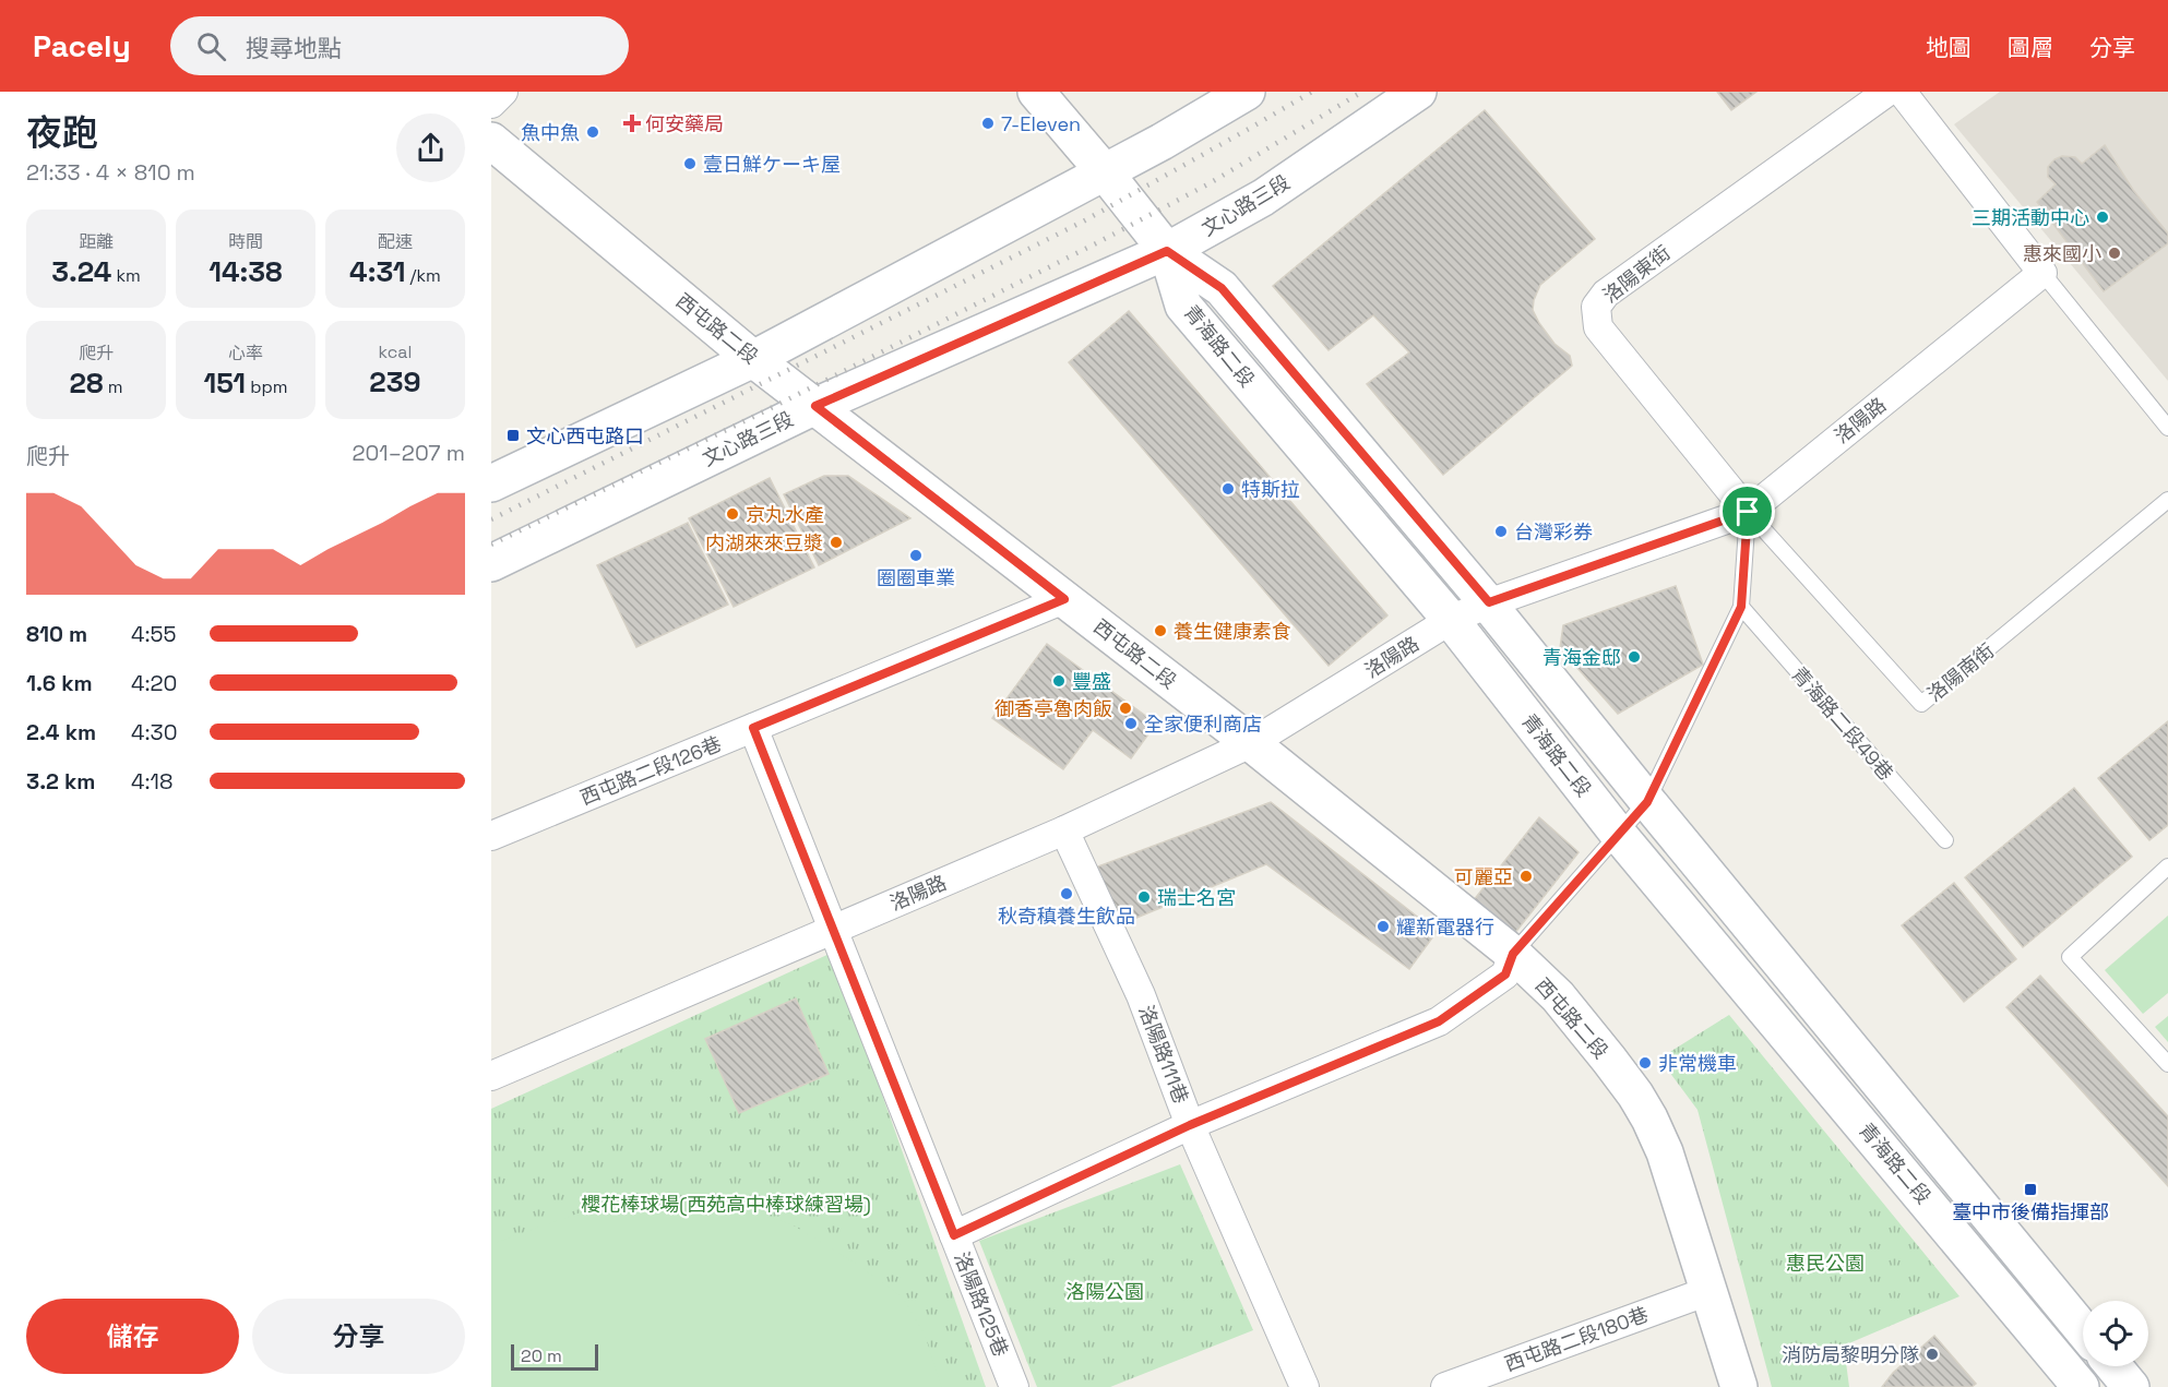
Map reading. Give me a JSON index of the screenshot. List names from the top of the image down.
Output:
{
  "streets": {
    "main road": ["文心路三段", "西屯路二段", "青海路二段"],
    "street": [
      "洛陽東街",
      "洛陽路",
      "西屯路二段126巷",
      "洛陽路111巷",
      "洛陽路125巷",
      "西屯路二段180巷"
    ],
    "lane": ["洛陽南街", "青海路二段49巷"]
  },
  "crossings": [
    ["文心路三段", "西屯路二段"],
    ["文心路三段", "青海路二段"],
    ["洛陽東街", "洛陽路"],
    ["洛陽東街", "洛陽南街"],
    ["西屯路二段", "洛陽路"],
    ["西屯路二段", "西屯路二段126巷"],
    ["西屯路二段", "西屯路二段180巷"],
    ["青海路二段", "洛陽路"],
    ["洛陽路", "洛陽南街"],
    ["洛陽路", "洛陽路111巷"],
    ["洛陽路", "洛陽路125巷"],
    ["西屯路二段126巷", "洛陽路125巷"]
  ],
  "parks": ["櫻花棒球場(西苑高中棒球練習場)", "惠民公園", "洛陽公園"],
  "places": {
    "health": ["何安藥局"],
    "other": [
      "7-Eleven",
      "魚中魚",
      "壹日鮮ケーキ屋",
      "三期活動中心",
      "惠來國小",
      "特斯拉",
      "京丸水產",
      "台灣彩券",
      "内湖來來豆漿",
      "圈圈車業",
      "養生健康素食",
      "青海金邸",
      "豐盛",
      "御香亭魯肉飯",
      "全家便利商店",
      "可麗亞",
      "秋奇稹養生飲品",
      "瑞士名宮",
      "耀新電器行",
      "非常機車",
      "消防局黎明分隊"
    ],
    "transit": ["文心西屯路口", "臺中市後備指揮部"]
  },
  "scale_bar": "20 m",
  "page": {
    "header": "Pacely",
    "search": "搜尋地點",
    "nav": ["地圖", "圖層", "分享"],
    "heading": ["夜跑", "21:33 · 4 × 810 m"],
    "stats": [
      ["距離", "3.24 km"],
      ["時間", "14:38"],
      ["配速", "4:31 /km"],
      ["爬升", "28 m"],
      ["心率", "151 bpm"],
      ["kcal", "239"]
    ],
    "chart": ["爬升", "201–207 m"],
    "list": [
      {
        "name": "810 m",
        "note": "4:55"
      },
      {
        "name": "1.6 km",
        "note": "4:20"
      },
      {
        "name": "2.4 km",
        "note": "4:30"
      },
      {
        "name": "3.2 km",
        "note": "4:18"
      }
    ],
    "buttons": ["儲存", "分享"],
    "scale": "20 m"
  }
}
